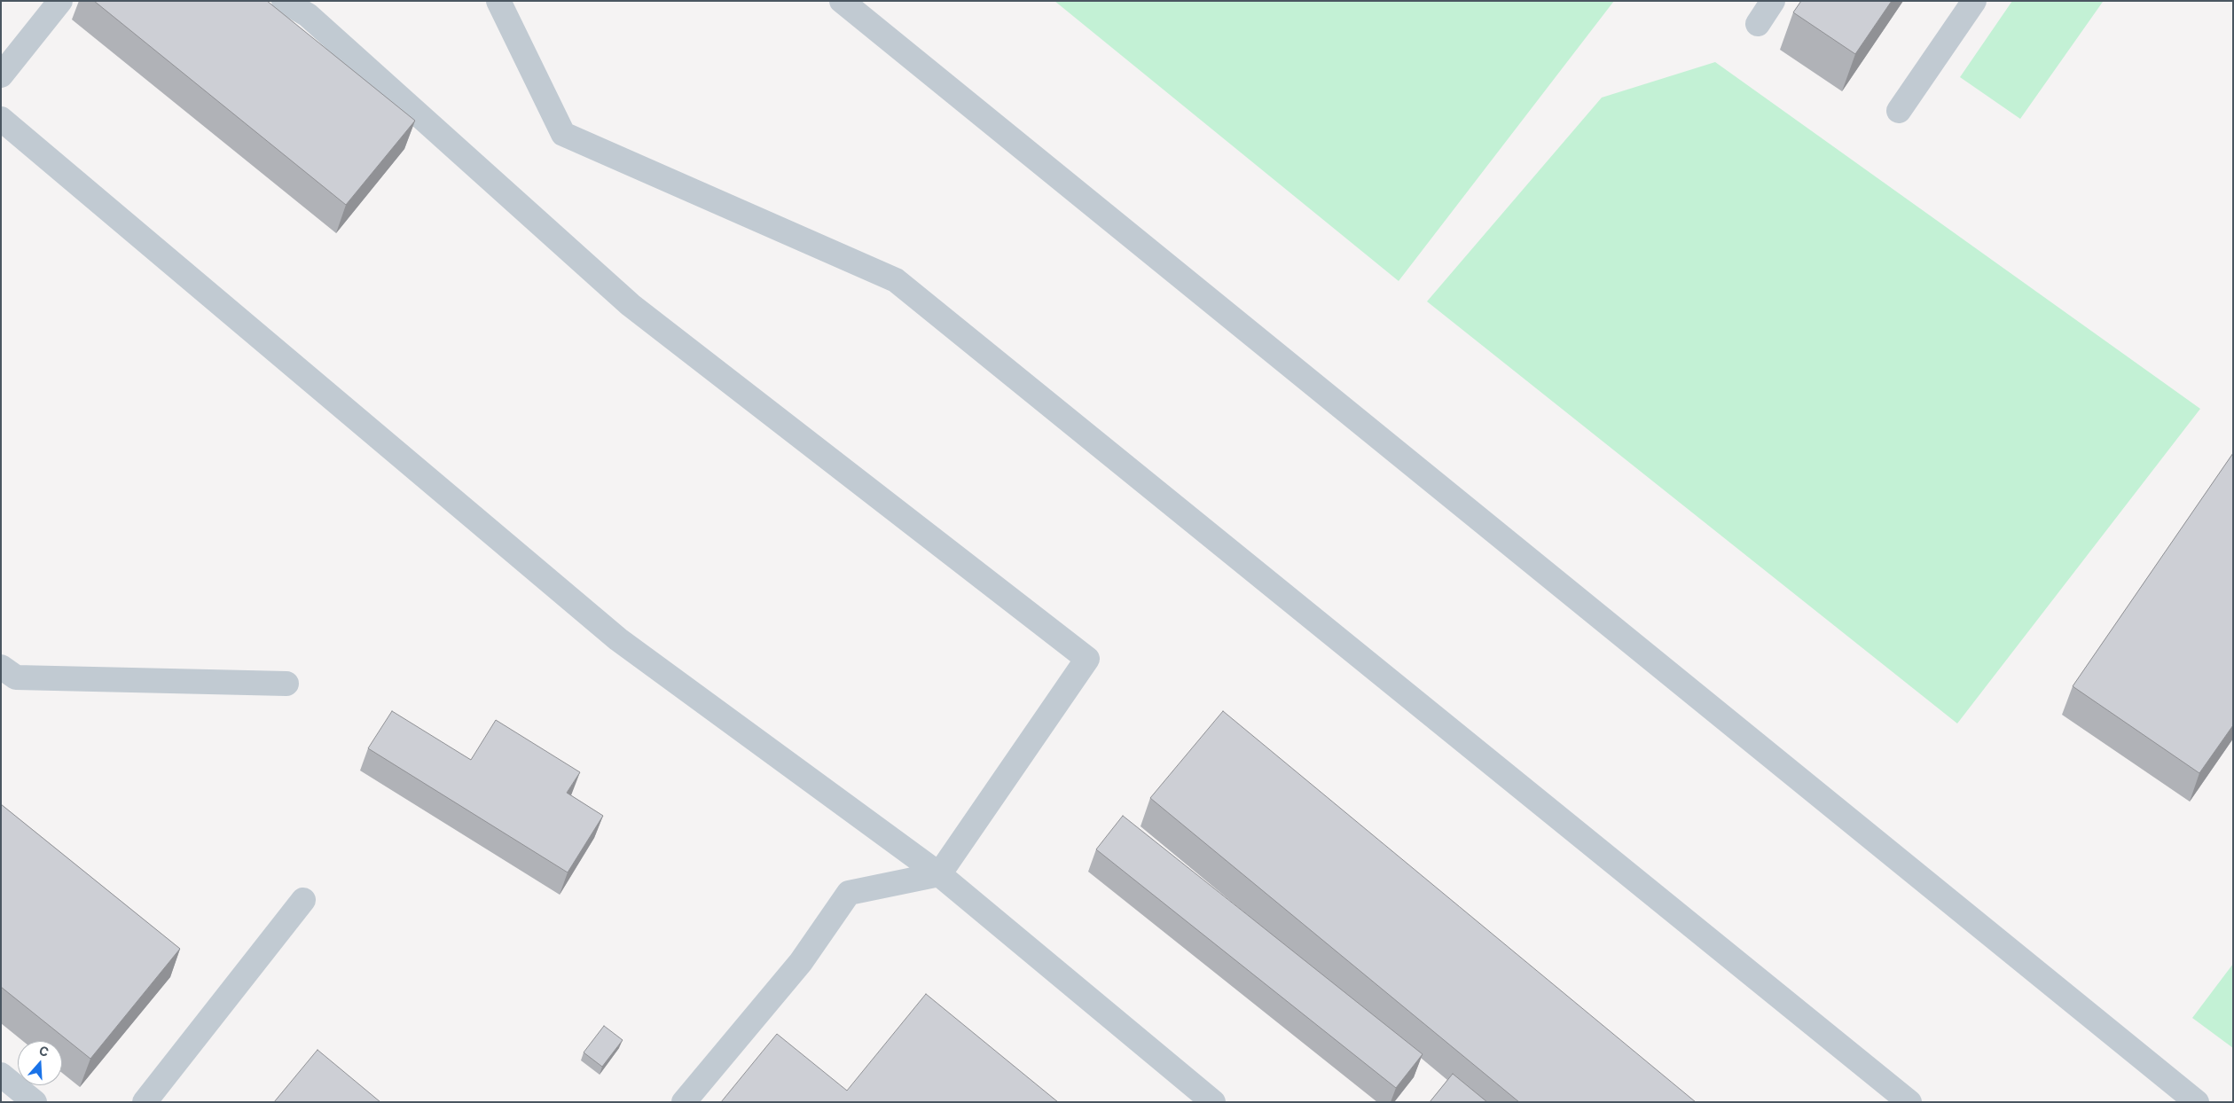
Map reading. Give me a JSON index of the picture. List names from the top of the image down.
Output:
{
  "north": "top"
}
